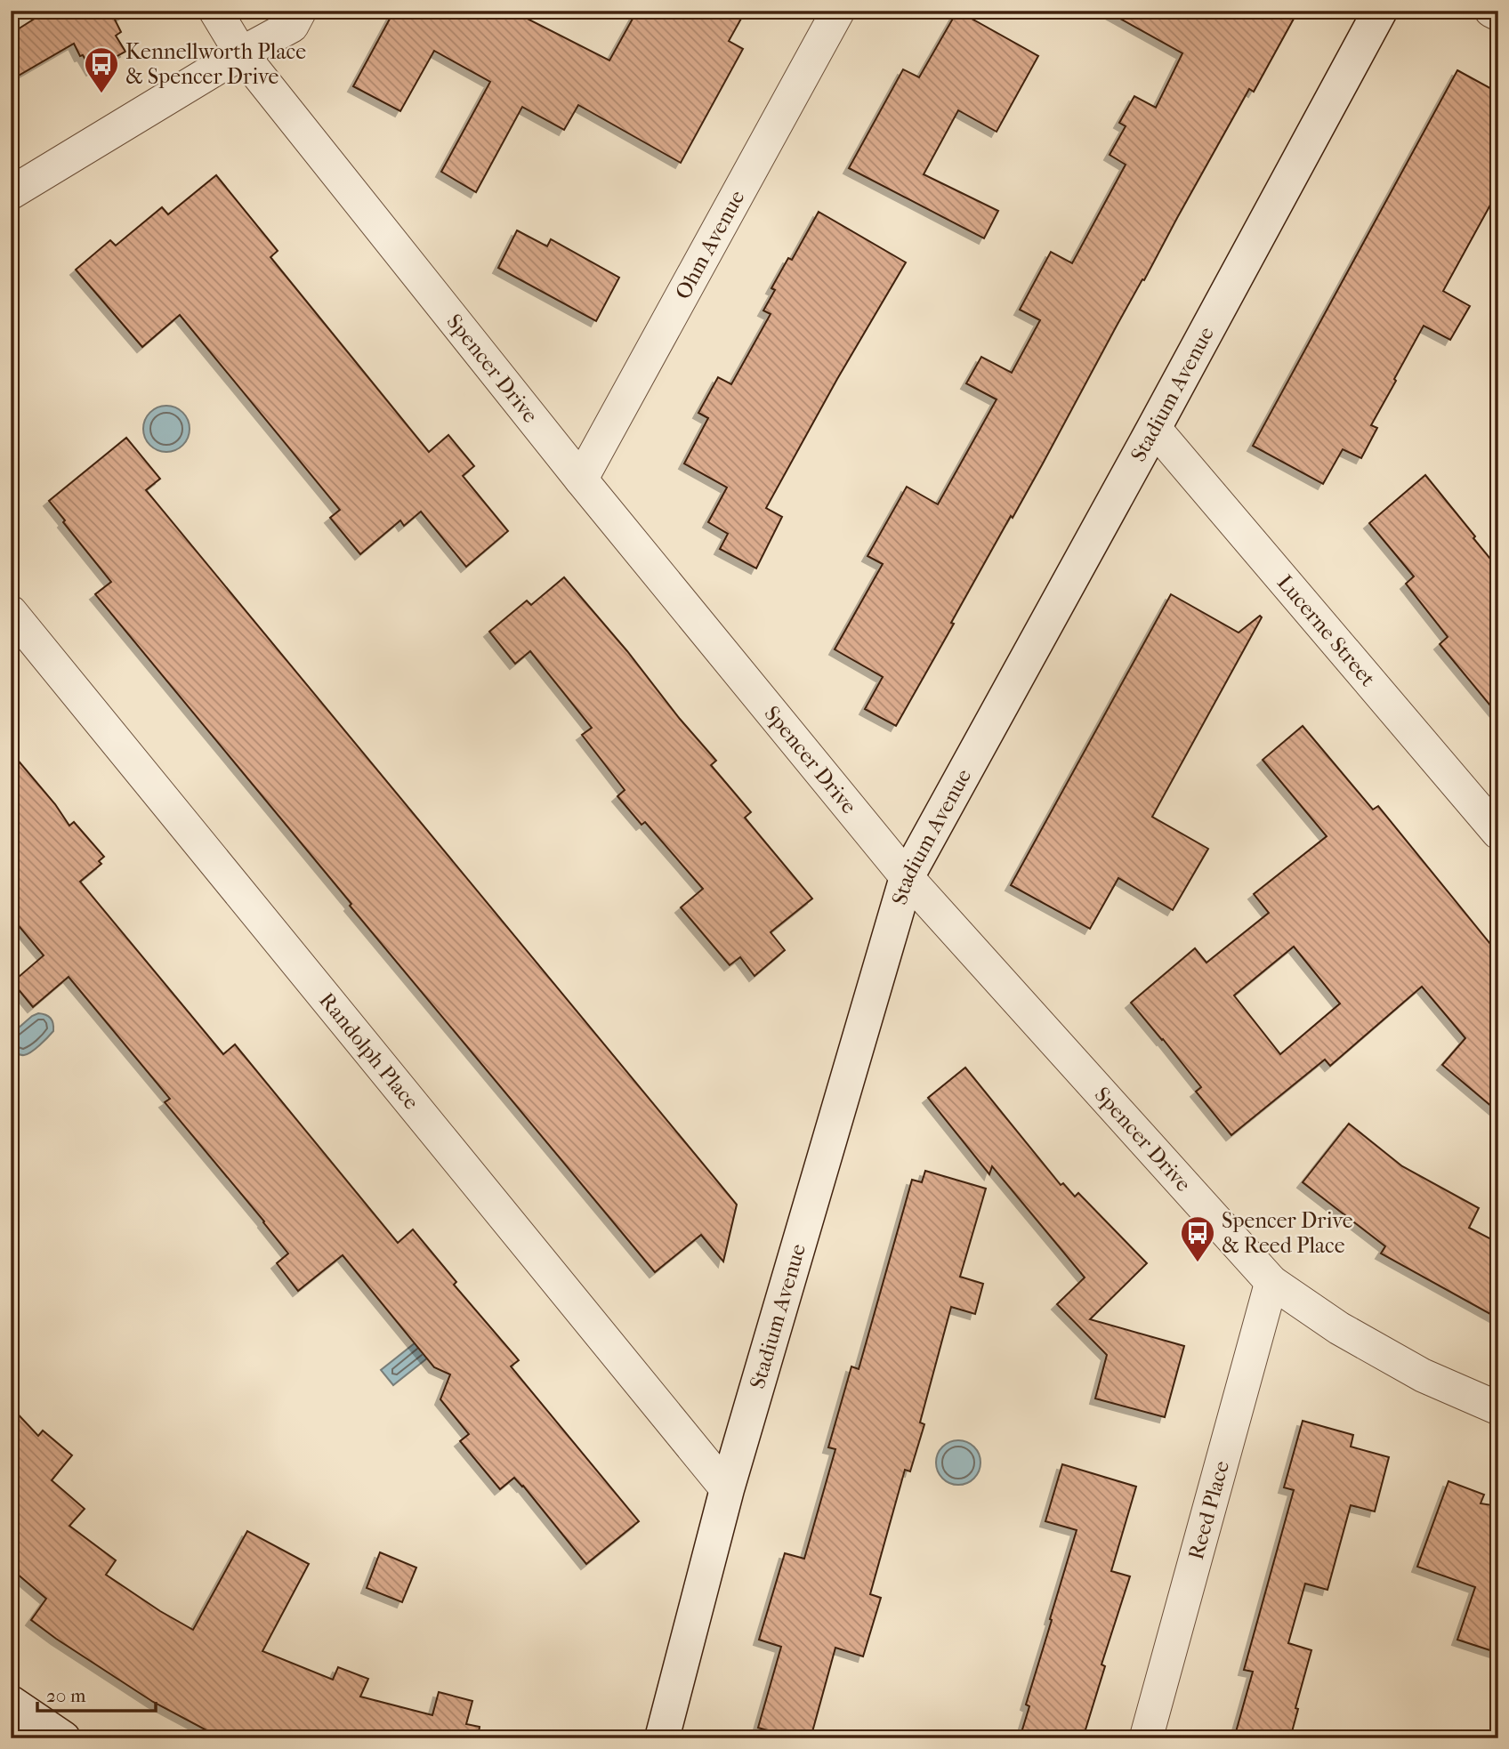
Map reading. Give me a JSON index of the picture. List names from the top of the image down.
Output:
{
  "streets": {
    "street": [
      "Ohm Avenue",
      "Spencer Drive",
      "Stadium Avenue",
      "Lucerne Street",
      "Randolph Place",
      "Reed Place"
    ]
  },
  "crossings": [
    ["Ohm Avenue", "Spencer Drive"],
    ["Spencer Drive", "Stadium Avenue"],
    ["Spencer Drive", "Reed Place"],
    ["Stadium Avenue", "Lucerne Street"],
    ["Stadium Avenue", "Randolph Place"]
  ],
  "places": {
    "bus stop": ["Kennellworth Place & Spencer Drive", "Spencer Drive & Reed Place"]
  },
  "scale_bar": "20 m"
}
